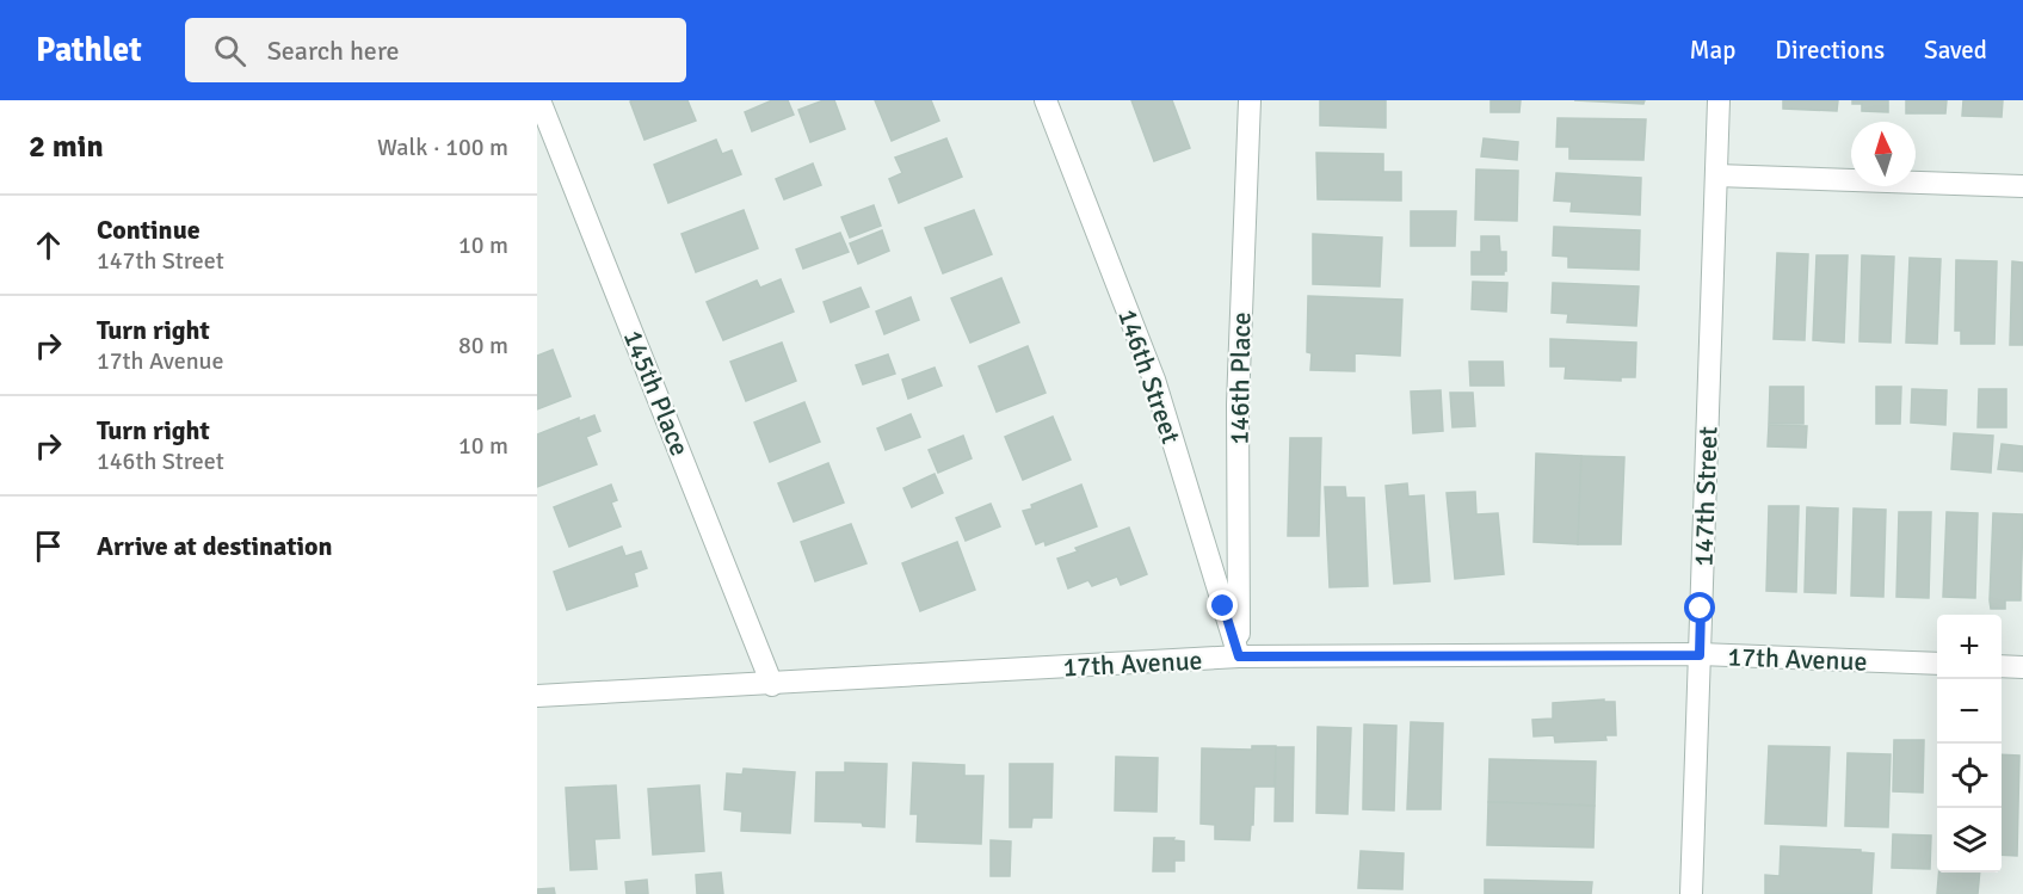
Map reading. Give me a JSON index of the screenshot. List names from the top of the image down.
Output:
{
  "streets": {
    "street": [
      "146th Street",
      "146th Place",
      "145th Place",
      "147th Street",
      "17th Avenue"
    ]
  },
  "crossings": [
    ["146th Street", "146th Place"],
    ["146th Street", "17th Avenue"],
    ["146th Place", "17th Avenue"],
    ["145th Place", "17th Avenue"],
    ["147th Street", "17th Avenue"]
  ],
  "north": "top",
  "page": {
    "header": "Pathlet",
    "search": "Search here",
    "nav": ["Map", "Directions", "Saved"],
    "heading": ["2 min", "Walk · 100 m"],
    "list": [
      ["Continue", "147th Street", "10 m"],
      ["Turn right", "17th Avenue", "80 m"],
      ["Turn right", "146th Street", "10 m"],
      "Arrive at destination"
    ],
    "map_buttons": ["+", "−"]
  }
}
